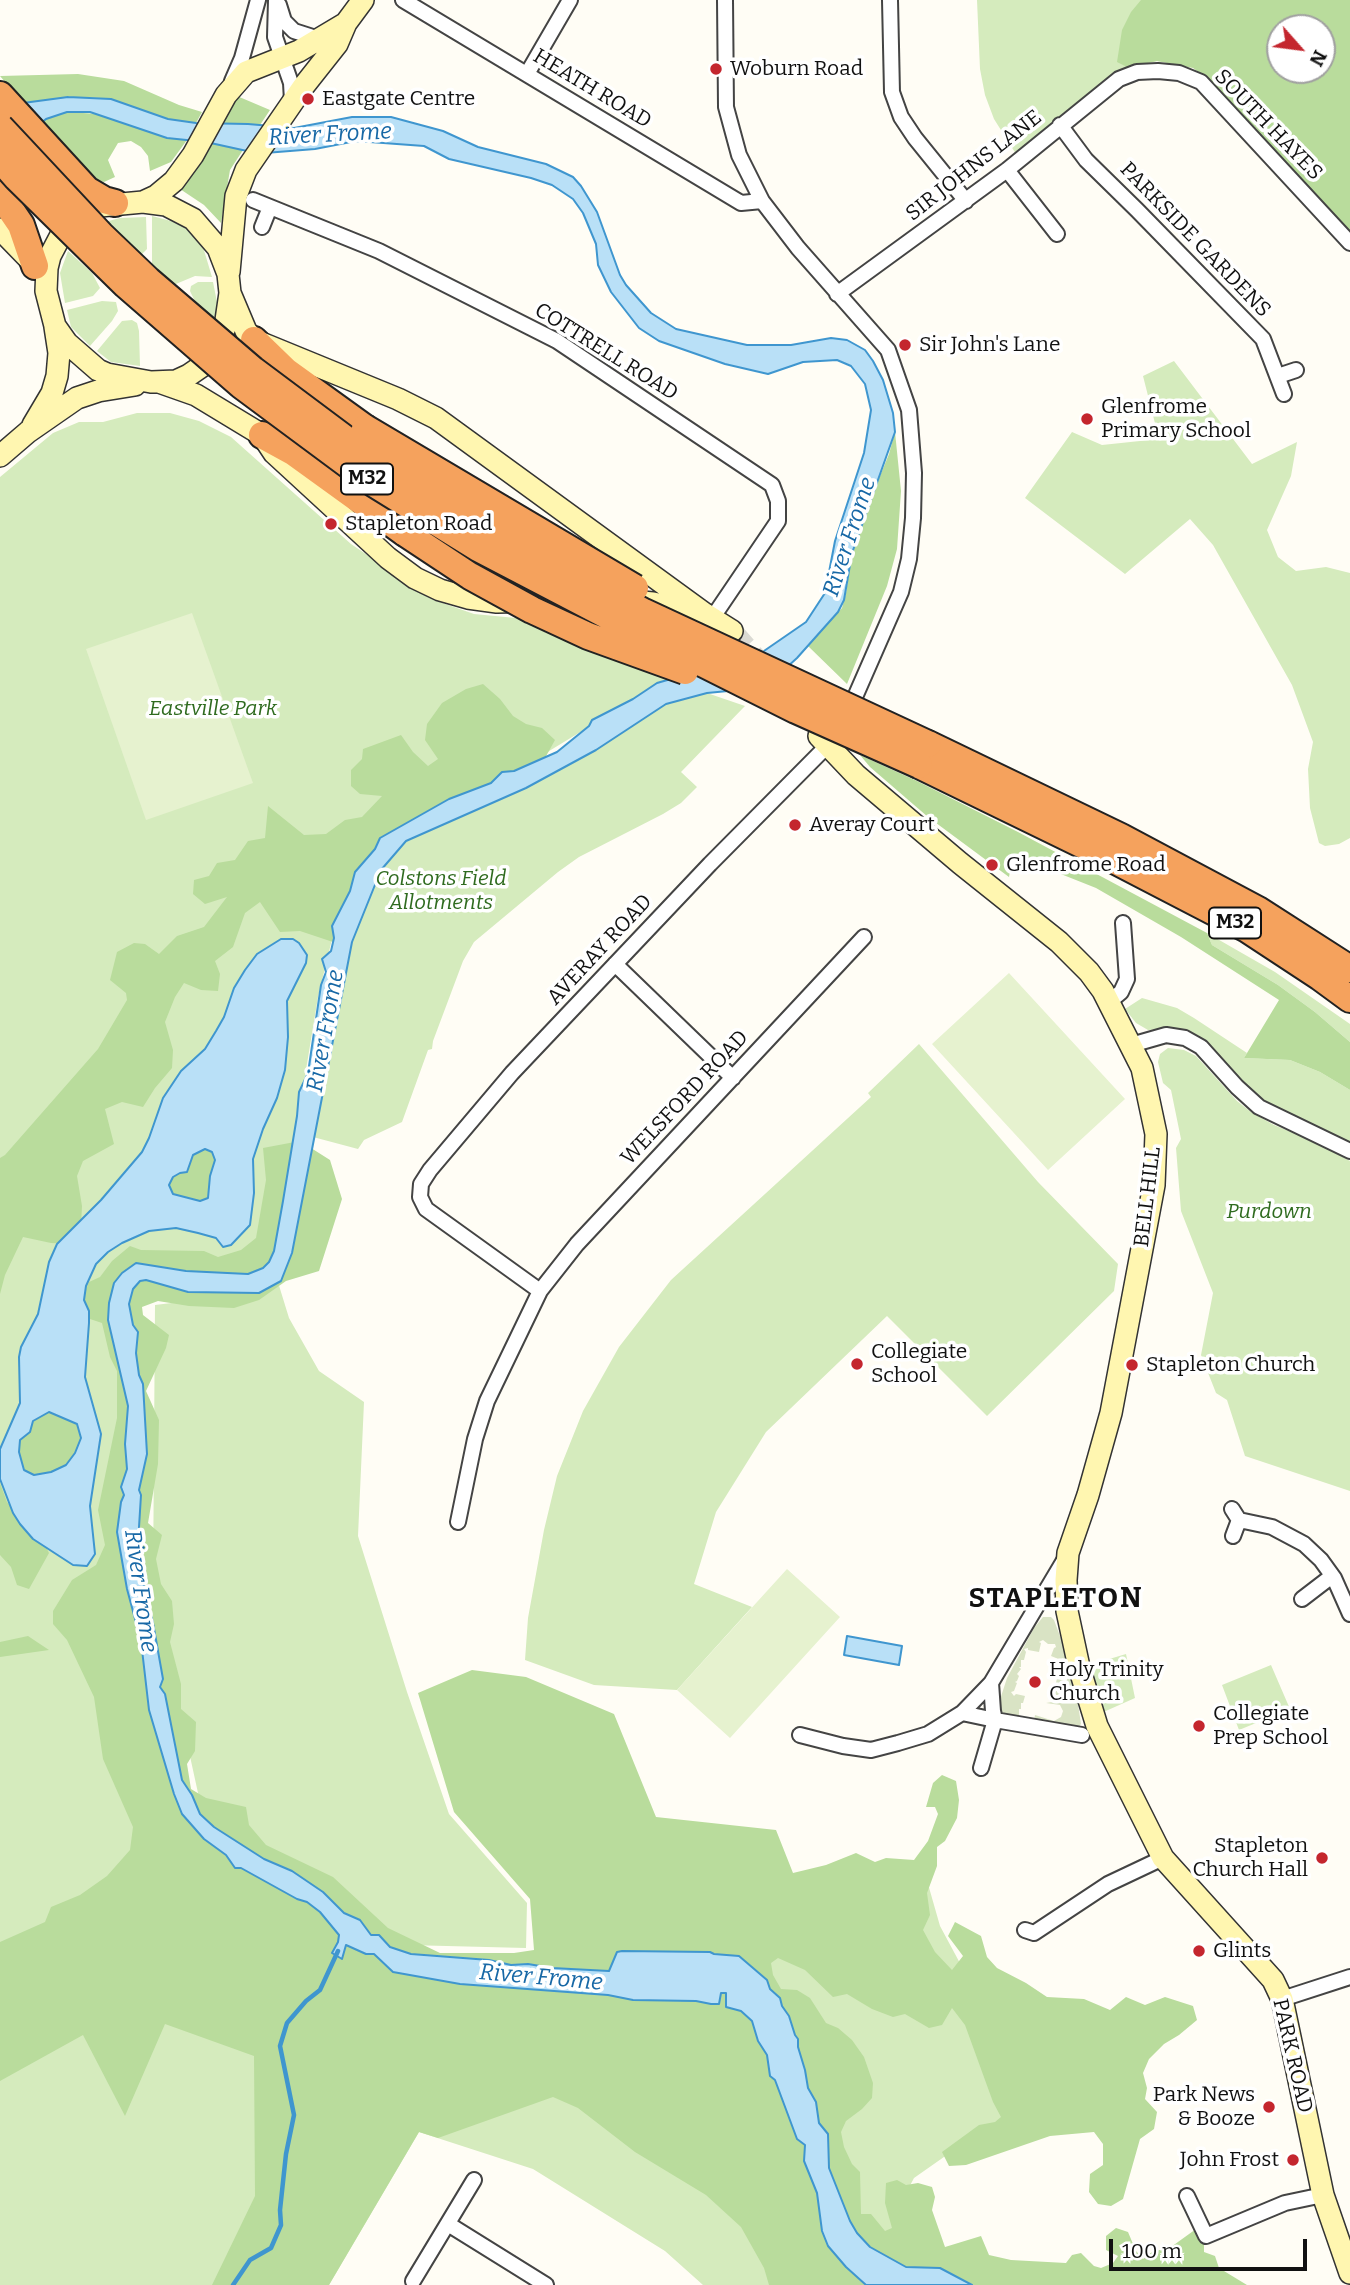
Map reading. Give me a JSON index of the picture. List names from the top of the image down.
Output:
{
  "streets": {
    "highway": ["M32"],
    "main road": ["BELL HILL", "PARK ROAD"],
    "street": [
      "HEATH ROAD",
      "SOUTH HAYES",
      "SIR JOHNS LANE",
      "PARKSIDE GARDENS",
      "COTTRELL ROAD",
      "AVERAY ROAD",
      "WELSFORD ROAD"
    ]
  },
  "crossings": [
    ["SOUTH HAYES", "SIR JOHNS LANE"],
    ["SIR JOHNS LANE", "PARKSIDE GARDENS"],
    ["AVERAY ROAD", "WELSFORD ROAD"],
    ["AVERAY ROAD", "BELL HILL"],
    ["BELL HILL", "PARK ROAD"]
  ],
  "districts": ["STAPLETON"],
  "water": ["River Frome"],
  "parks": ["Eastville Park", "Colstons Field Allotments", "Purdown"],
  "places": [
    "Woburn Road",
    "Eastgate Centre",
    "Sir John's Lane",
    "Glenfrome Primary School",
    "Stapleton Road",
    "Averay Court",
    "Glenfrome Road",
    "Collegiate School",
    "Stapleton Church",
    "Holy Trinity Church",
    "Collegiate Prep School",
    "Stapleton Church Hall",
    "Glints",
    "Park News & Booze",
    "John Frost"
  ],
  "scale_bar": "100 m",
  "north": "bottom right"
}
